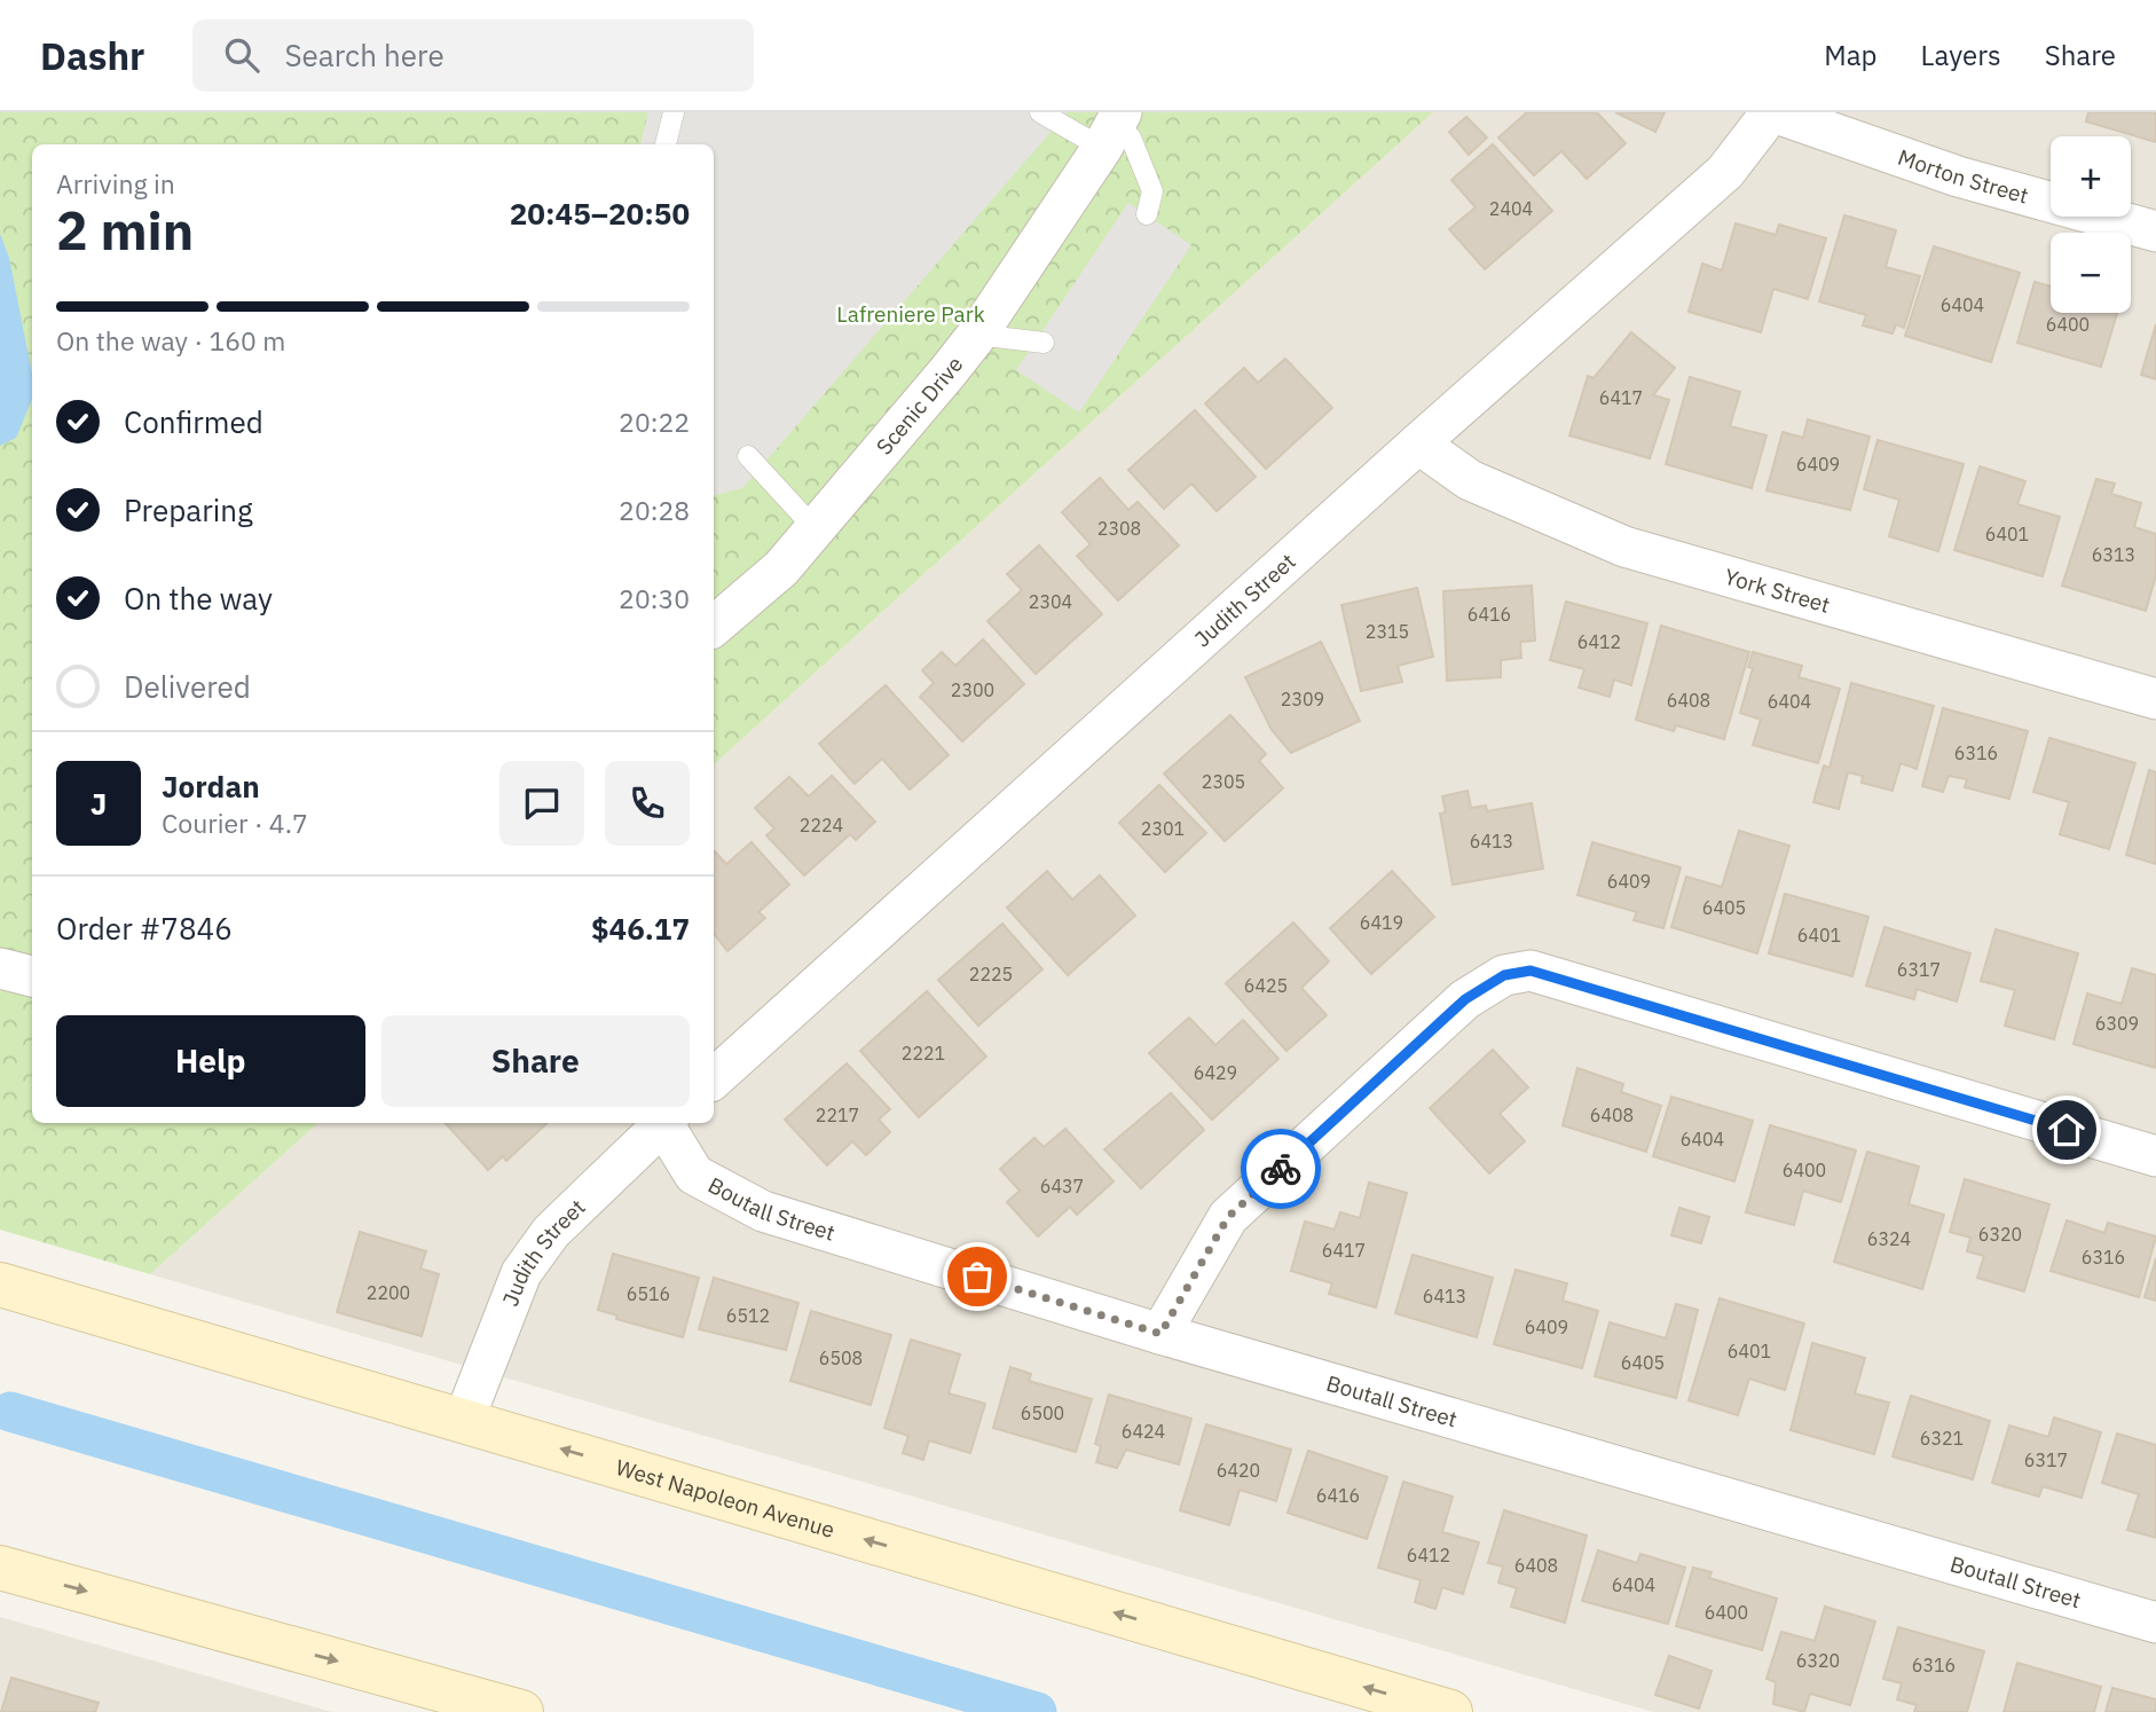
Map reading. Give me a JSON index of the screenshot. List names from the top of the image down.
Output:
{
  "streets": {
    "main road": ["West Napoleon Avenue"],
    "street": [
      "Morton Street",
      "Scenic Drive",
      "York Street",
      "Judith Street",
      "Boutall Street"
    ]
  },
  "crossings": [
    ["Morton Street", "Judith Street"],
    ["York Street", "Judith Street"],
    ["Judith Street", "West Napoleon Avenue"]
  ],
  "one_way": ["West Napoleon Avenue"],
  "parks": ["Lafreniere Park"],
  "house_numbers": [
    "2404",
    "6404",
    "6400",
    "6417",
    "6409",
    "2308",
    "6401",
    "6313",
    "2304",
    "6416",
    "2315",
    "6412",
    "2300",
    "2309",
    "6408",
    "6404",
    "6316",
    "2305",
    "2224",
    "2301",
    "6413",
    "6409",
    "6405",
    "6419",
    "6401",
    "6317",
    "2225",
    "6425",
    "6309",
    "2221",
    "6429",
    "2217",
    "6408",
    "6404",
    "6400",
    "6437",
    "6320",
    "6324",
    "6417",
    "6316",
    "2200",
    "6516",
    "6413",
    "6512",
    "6409",
    "6401",
    "6508",
    "6405",
    "6500",
    "6424",
    "6321",
    "6317",
    "6420",
    "6416",
    "6412",
    "6408",
    "6404",
    "6400",
    "6320",
    "6316"
  ],
  "page": {
    "header": "Dashr",
    "search": "Search here",
    "nav": ["Map", "Layers", "Share"],
    "map_buttons": ["+", "−"],
    "heading": ["2 min", "Arriving in", "20:45–20:50"],
    "panel": [
      "Jordan",
      "Courier · 4.7",
      "Order #7846",
      "$46.17"
    ],
    "bar": "On the way · 160 m",
    "list": [
      ["Confirmed", "20:22"],
      ["Preparing", "20:28"],
      ["On the way", "20:30"],
      "Delivered"
    ],
    "round": "J",
    "buttons": ["Help", "Share"]
  }
}
